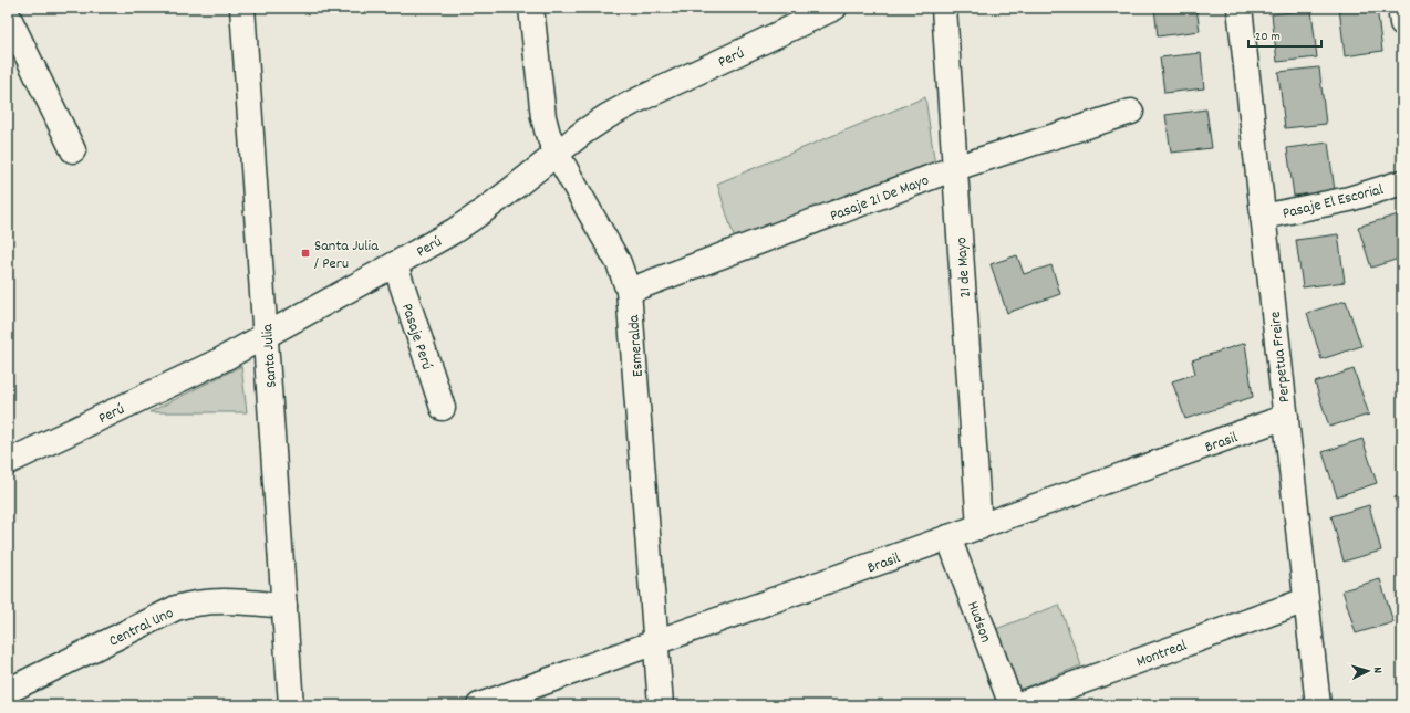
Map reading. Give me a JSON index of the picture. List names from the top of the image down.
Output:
{
  "streets": {
    "street": [
      "Perú",
      "Pasaje 21 De Mayo",
      "Pasaje El Escorial",
      "21 de Mayo",
      "Pasaje Perú",
      "Esmeralda",
      "Santa Julia",
      "Perpetua Freire",
      "Brasil",
      "Hudson",
      "Central Uno",
      "Montreal"
    ]
  },
  "crossings": [
    ["Perú", "Pasaje Perú"],
    ["Perú", "Esmeralda"],
    ["Perú", "Santa Julia"],
    ["Pasaje 21 De Mayo", "21 de Mayo"],
    ["Pasaje 21 De Mayo", "Esmeralda"],
    ["Pasaje El Escorial", "Perpetua Freire"],
    ["21 de Mayo", "Brasil"],
    ["Esmeralda", "Brasil"],
    ["Santa Julia", "Central Uno"],
    ["Perpetua Freire", "Brasil"],
    ["Perpetua Freire", "Montreal"],
    ["Brasil", "Hudson"]
  ],
  "places": {
    "transit": ["Santa Julia / Peru"]
  },
  "scale_bar": "20 m",
  "north": "right"
}
